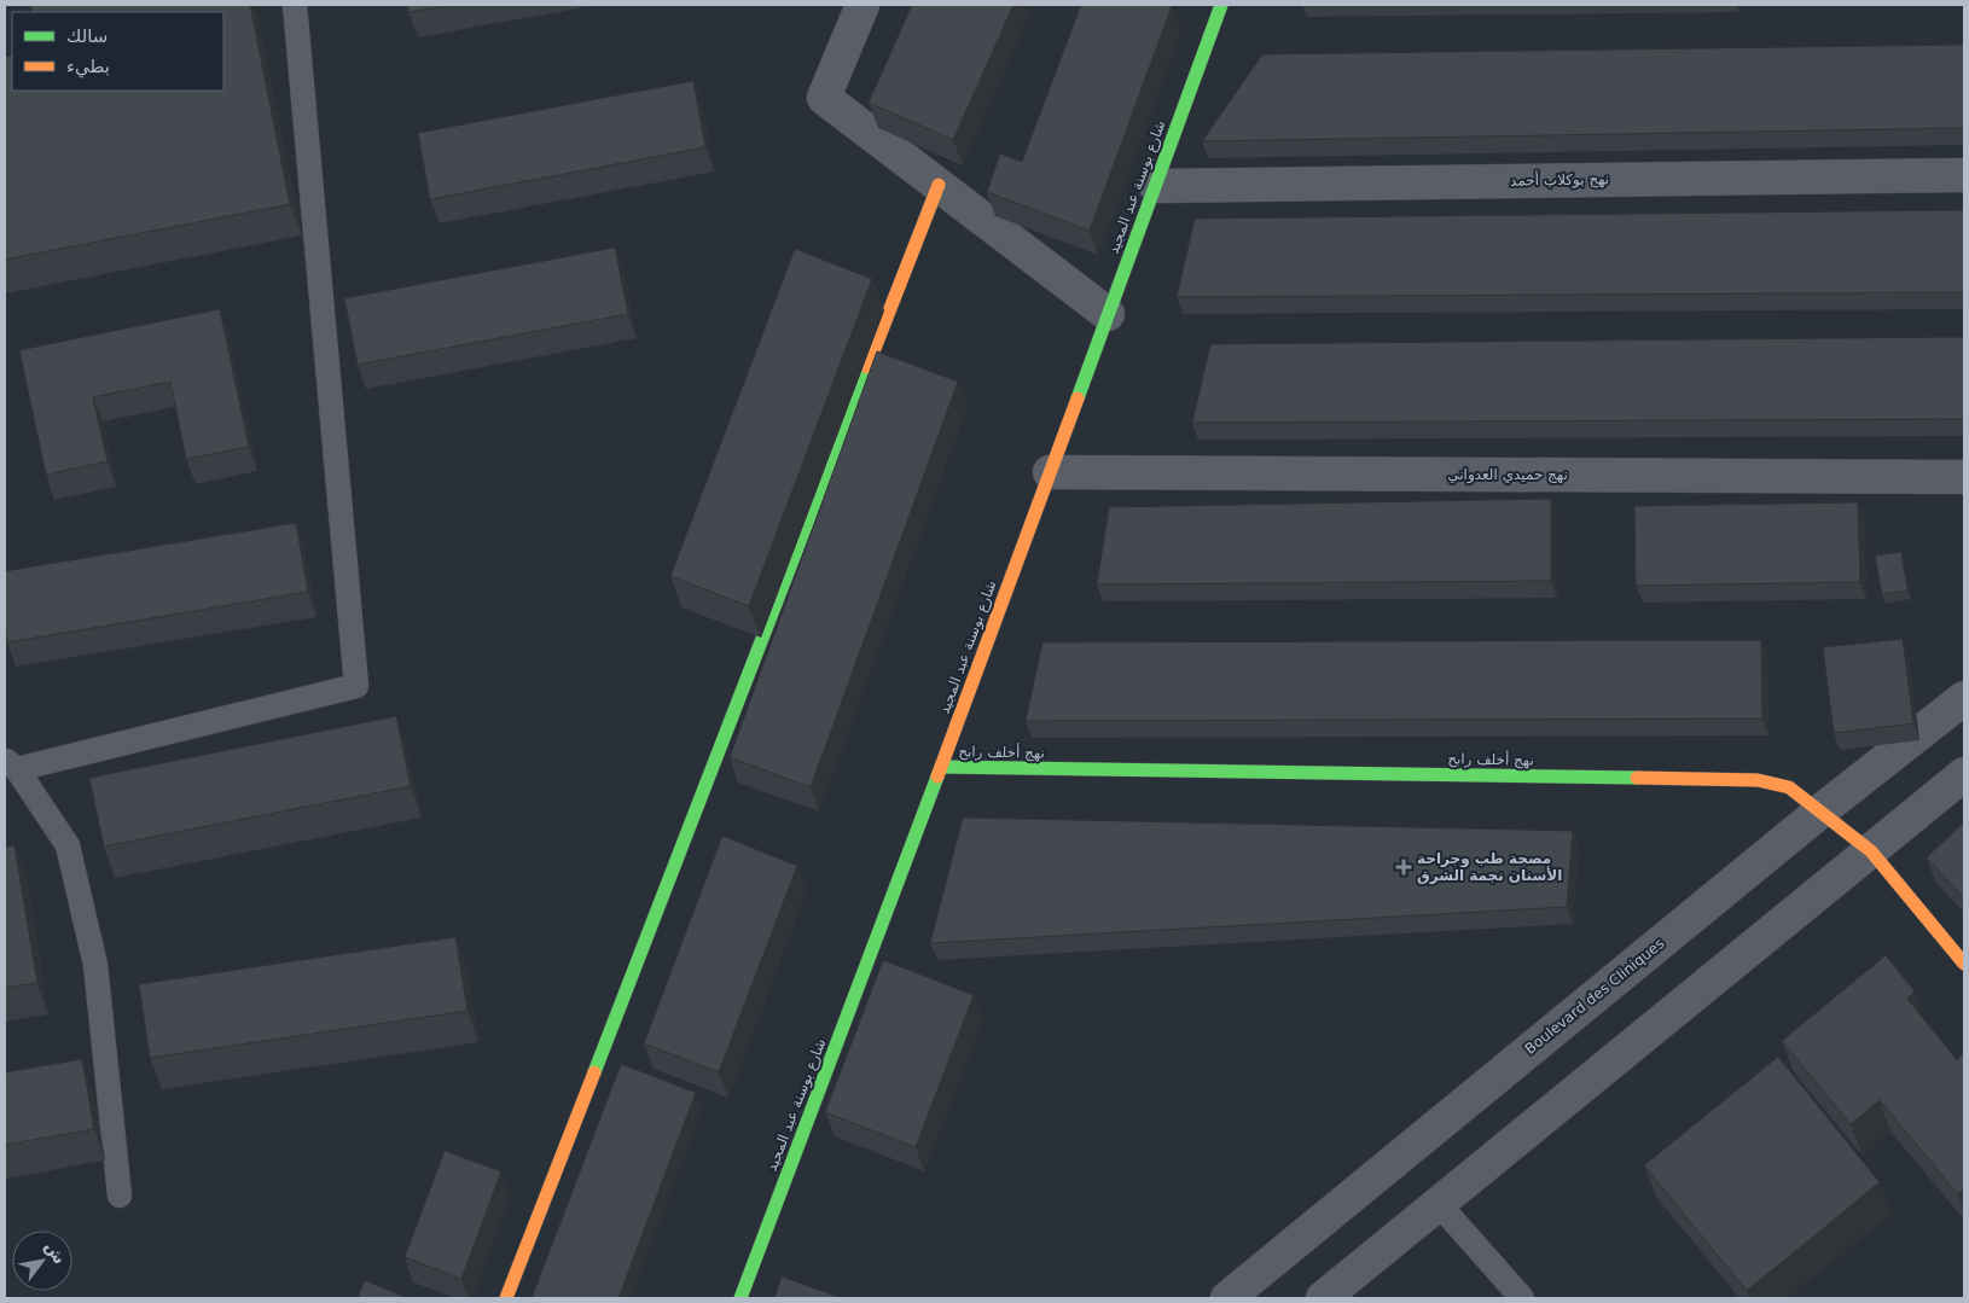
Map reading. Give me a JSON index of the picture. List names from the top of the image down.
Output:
{
  "streets": {
    "street": [
      "نهج بوكلاب أحمد",
      "شارع بوسنة عبد المجيد",
      "نهج حميدي العدواني",
      "نهج أخلف رابح",
      "Boulevard des Cliniques"
    ]
  },
  "crossings": [
    ["نهج بوكلاب أحمد", "شارع بوسنة عبد المجيد"],
    ["شارع بوسنة عبد المجيد", "نهج حميدي العدواني"],
    ["شارع بوسنة عبد المجيد", "نهج أخلف رابح"],
    ["نهج أخلف رابح", "Boulevard des Cliniques"]
  ],
  "places": {
    "health": ["مصحة طب وجراحة الأسنان نجمة الشرق"]
  },
  "legend": ["سالك", "بطيء"],
  "north": "top right"
}
